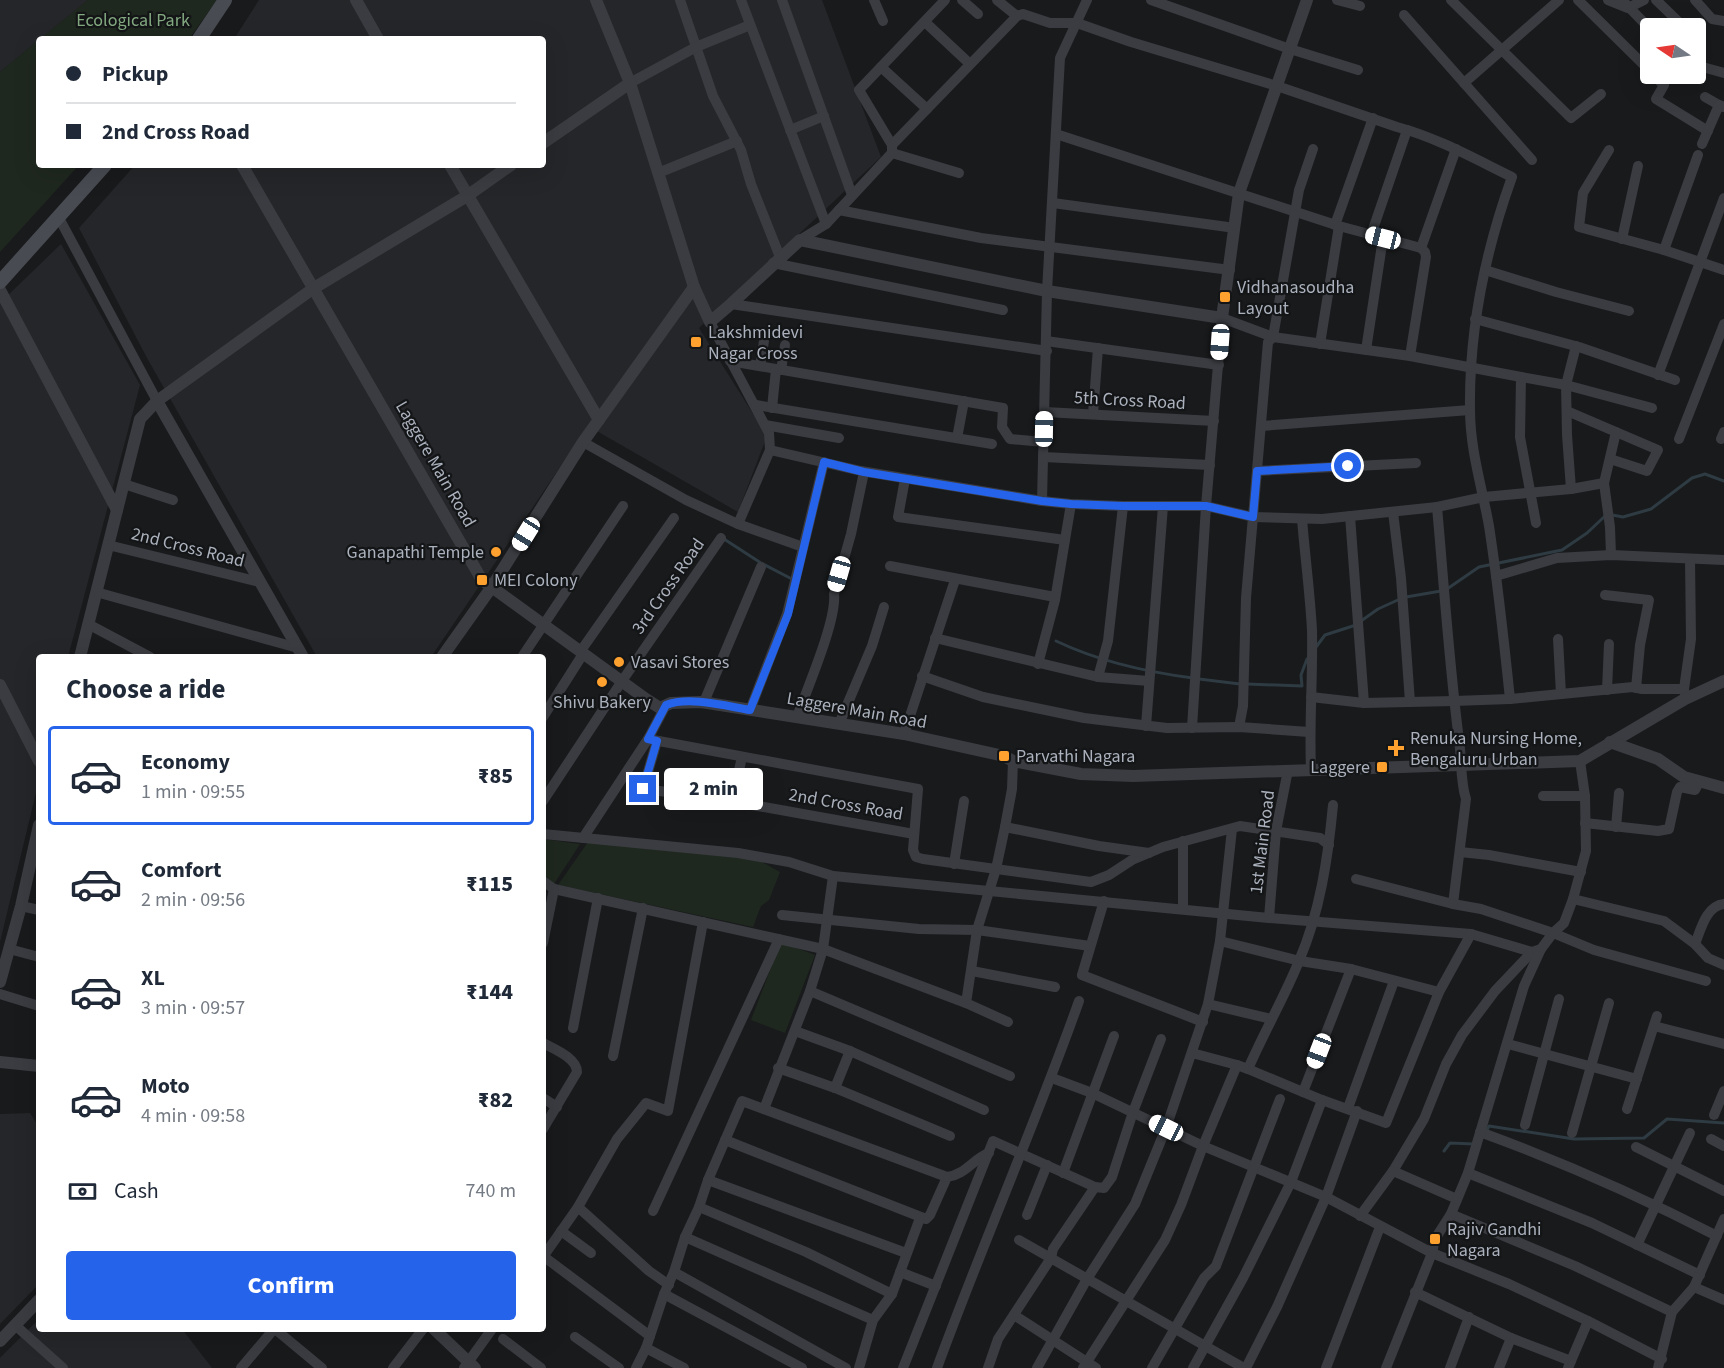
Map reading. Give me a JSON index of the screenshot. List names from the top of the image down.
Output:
{
  "streets": {
    "street": [
      "5th Cross Road",
      "Laggere Main Road",
      "2nd Cross Road",
      "3rd Cross Road",
      "1st Main Road"
    ]
  },
  "crossings": [
    ["Laggere Main Road", "3rd Cross Road"],
    ["Laggere Main Road", "1st Main Road"]
  ],
  "parks": ["Ecological Park"],
  "places": {
    "transit": [
      "Vidhanasoudha Layout",
      "Lakshmidevi Nagar Cross",
      "MEI Colony",
      "Parvathi Nagara",
      "Laggere",
      "Rajiv Gandhi Nagara"
    ],
    "other": ["Ganapathi Temple", "Vasavi Stores", "Shivu Bakery"],
    "health": ["Renuka Nursing Home, Bengaluru Urban"]
  },
  "north": "left",
  "page": {
    "banner": ["Pickup", "2nd Cross Road"],
    "heading": "Choose a ride",
    "list": [
      {
        "name": "Economy",
        "note": "1 min · 09:55",
        "value": "₹85"
      },
      {
        "name": "Comfort",
        "note": "2 min · 09:56",
        "value": "₹115"
      },
      {
        "name": "XL",
        "note": "3 min · 09:57",
        "value": "₹144"
      },
      {
        "name": "Moto",
        "note": "4 min · 09:58",
        "value": "₹82"
      }
    ],
    "bubble": "2 min",
    "pay": ["Cash", "740 m"],
    "buttons": "Confirm"
  }
}
